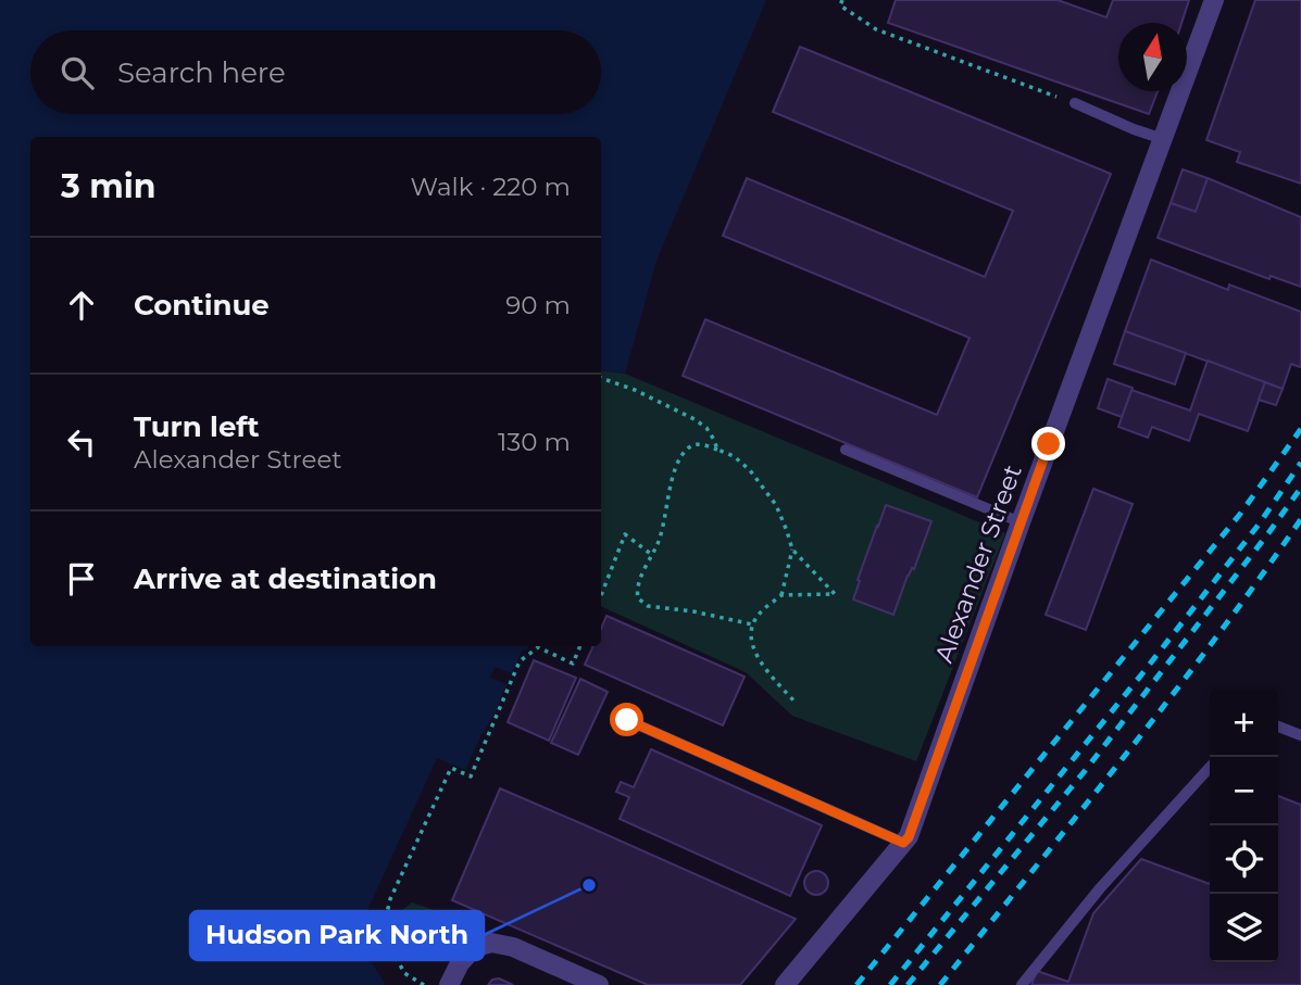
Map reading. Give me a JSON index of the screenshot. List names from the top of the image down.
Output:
{
  "streets": {
    "street": ["Alexander Street"]
  },
  "places": ["Hudson Park North"],
  "north": "top",
  "page": {
    "search": "Search here",
    "heading": ["3 min", "Walk · 220 m"],
    "list": [
      ["Continue", "90 m"],
      ["Turn left", "Alexander Street", "130 m"],
      "Arrive at destination"
    ],
    "map_buttons": ["+", "−"]
  }
}
